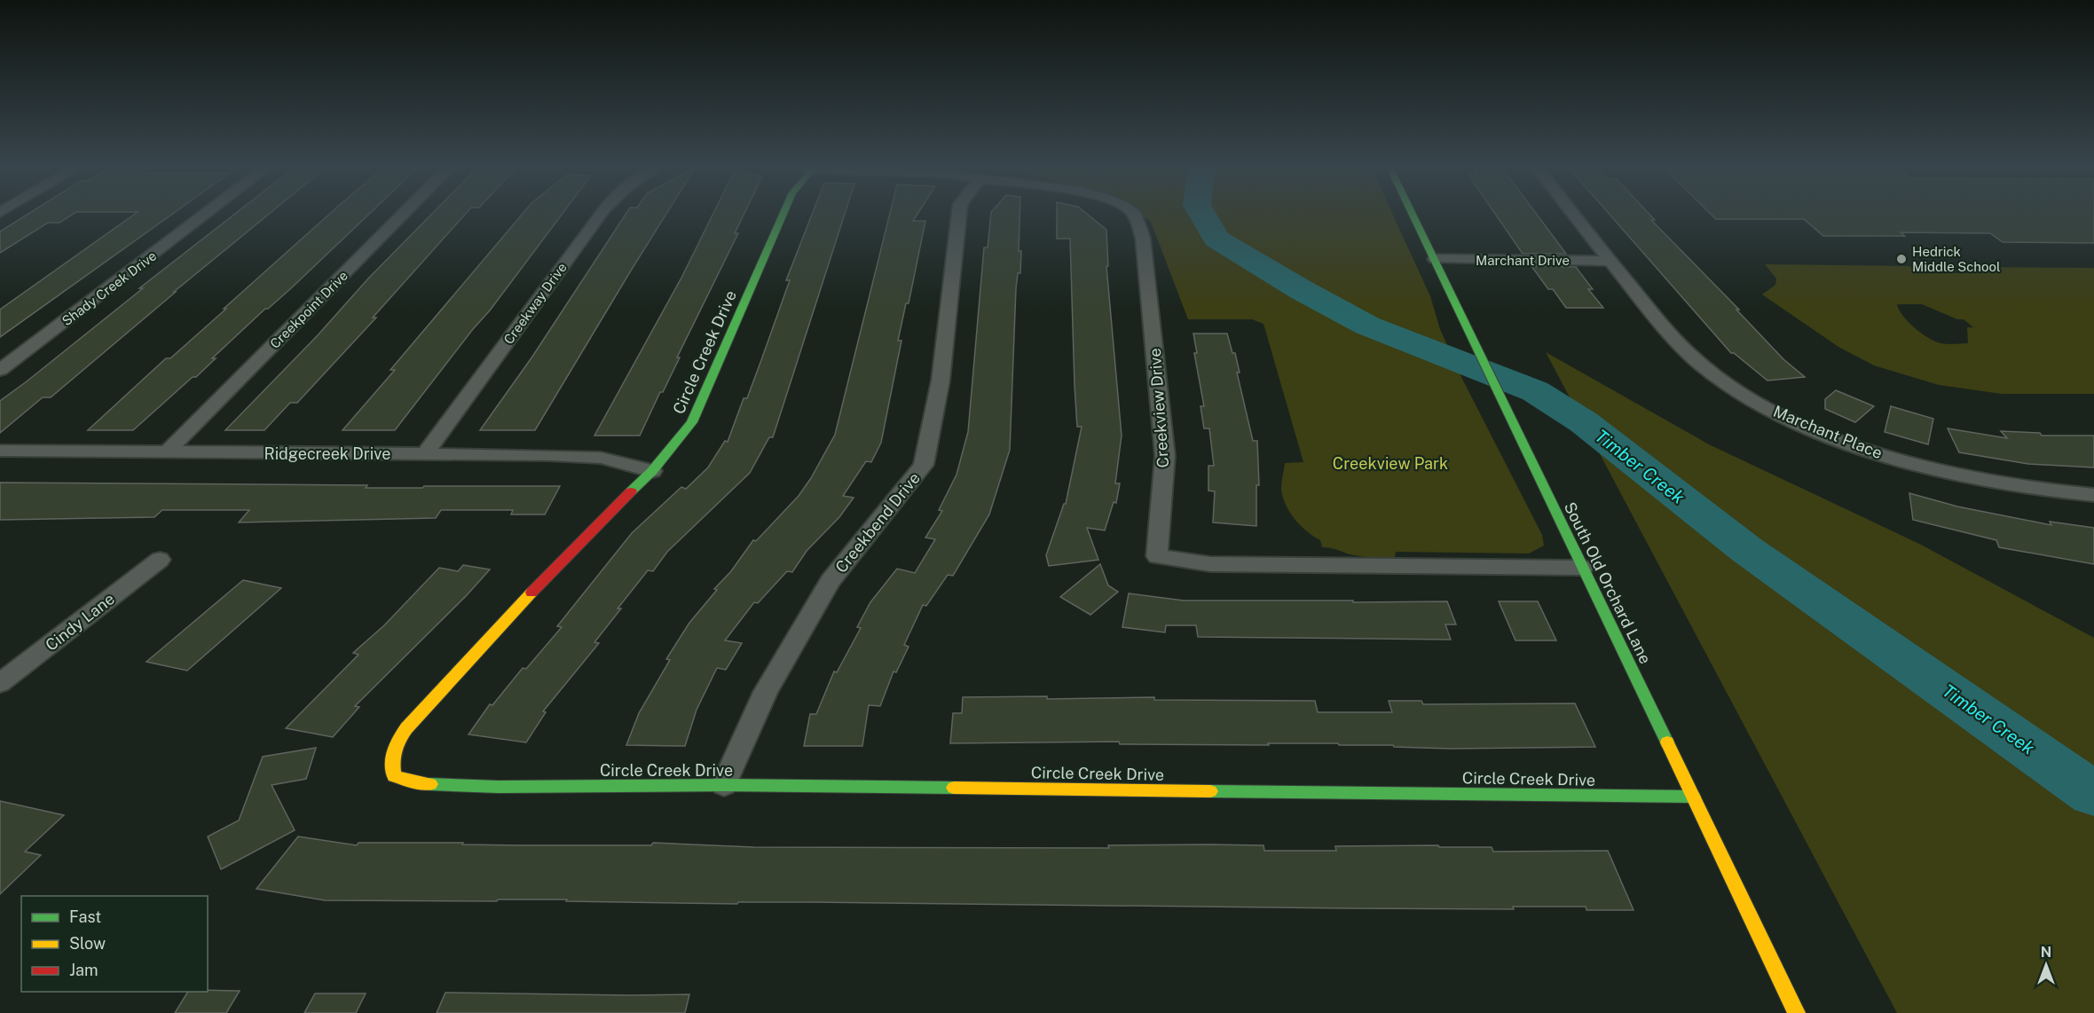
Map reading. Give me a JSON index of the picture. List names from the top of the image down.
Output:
{
  "streets": {
    "street": [
      "Marchant Drive",
      "Shady Creek Drive",
      "Creekway Drive",
      "Creekpoint Drive",
      "Circle Creek Drive",
      "Creekview Drive",
      "Marchant Place",
      "Ridgecreek Drive",
      "Creekbend Drive",
      "South Old Orchard Lane",
      "Cindy Lane"
    ]
  },
  "crossings": [
    ["Marchant Drive", "Marchant Place"],
    ["Marchant Drive", "South Old Orchard Lane"],
    ["Creekway Drive", "Ridgecreek Drive"],
    ["Creekpoint Drive", "Ridgecreek Drive"],
    ["Circle Creek Drive", "Ridgecreek Drive"],
    ["Circle Creek Drive", "Creekbend Drive"],
    ["Circle Creek Drive", "South Old Orchard Lane"],
    ["Creekview Drive", "South Old Orchard Lane"]
  ],
  "water": ["Timber Creek"],
  "parks": ["Creekview Park"],
  "places": ["Hedrick Middle School"],
  "legend": ["Fast", "Slow", "Jam"],
  "north": "top"
}
